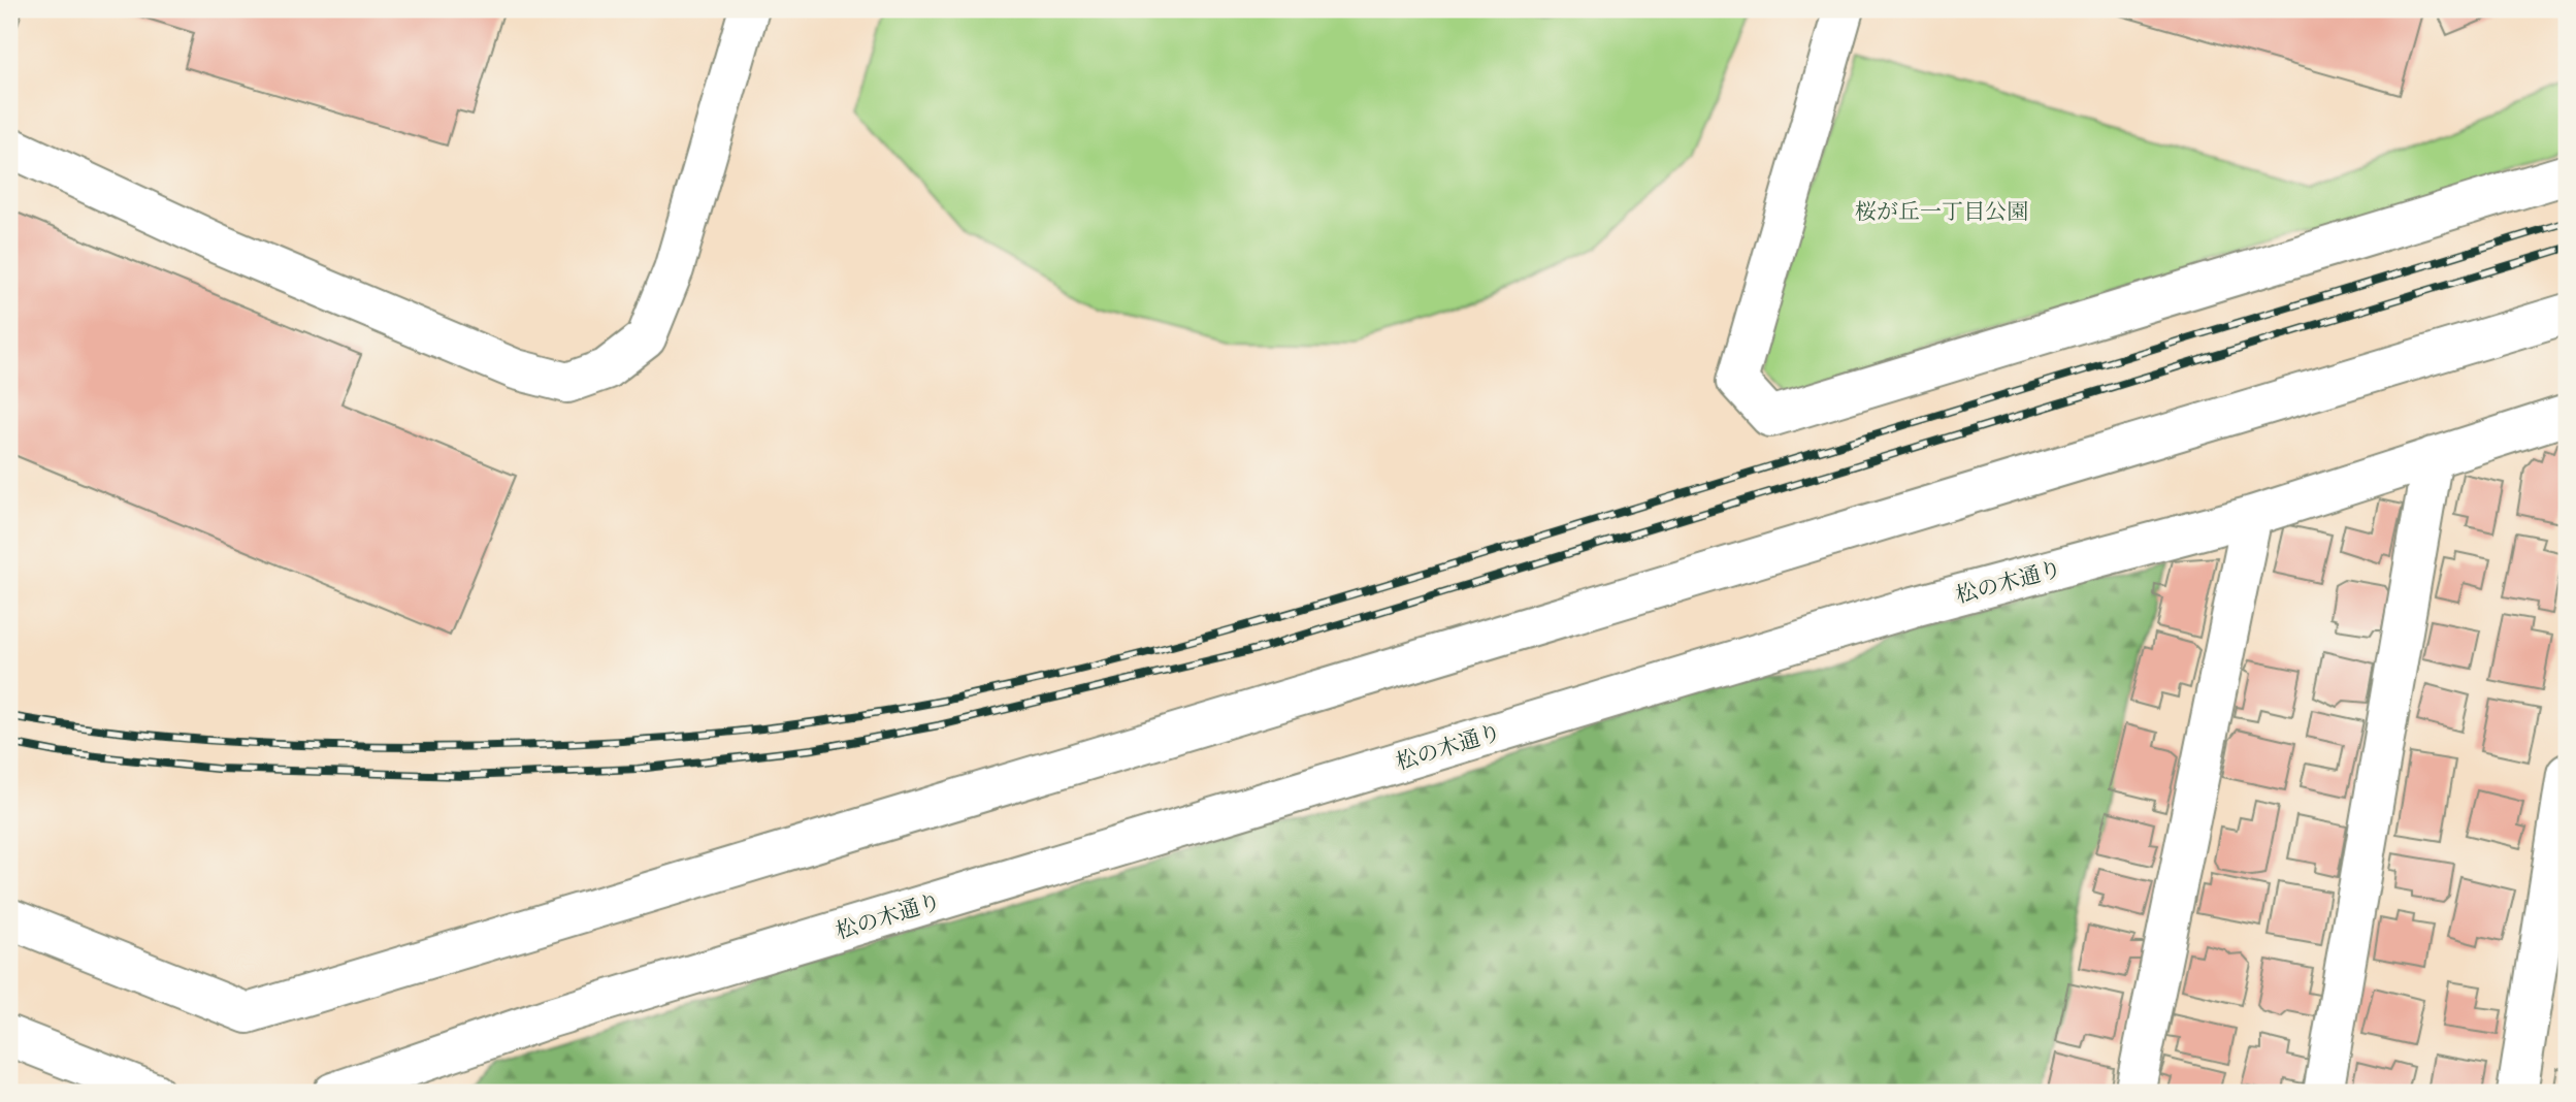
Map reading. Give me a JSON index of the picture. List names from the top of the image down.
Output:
{
  "streets": {
    "street": ["松の木通り"]
  },
  "parks": ["桜が丘一丁目公園"]
}
